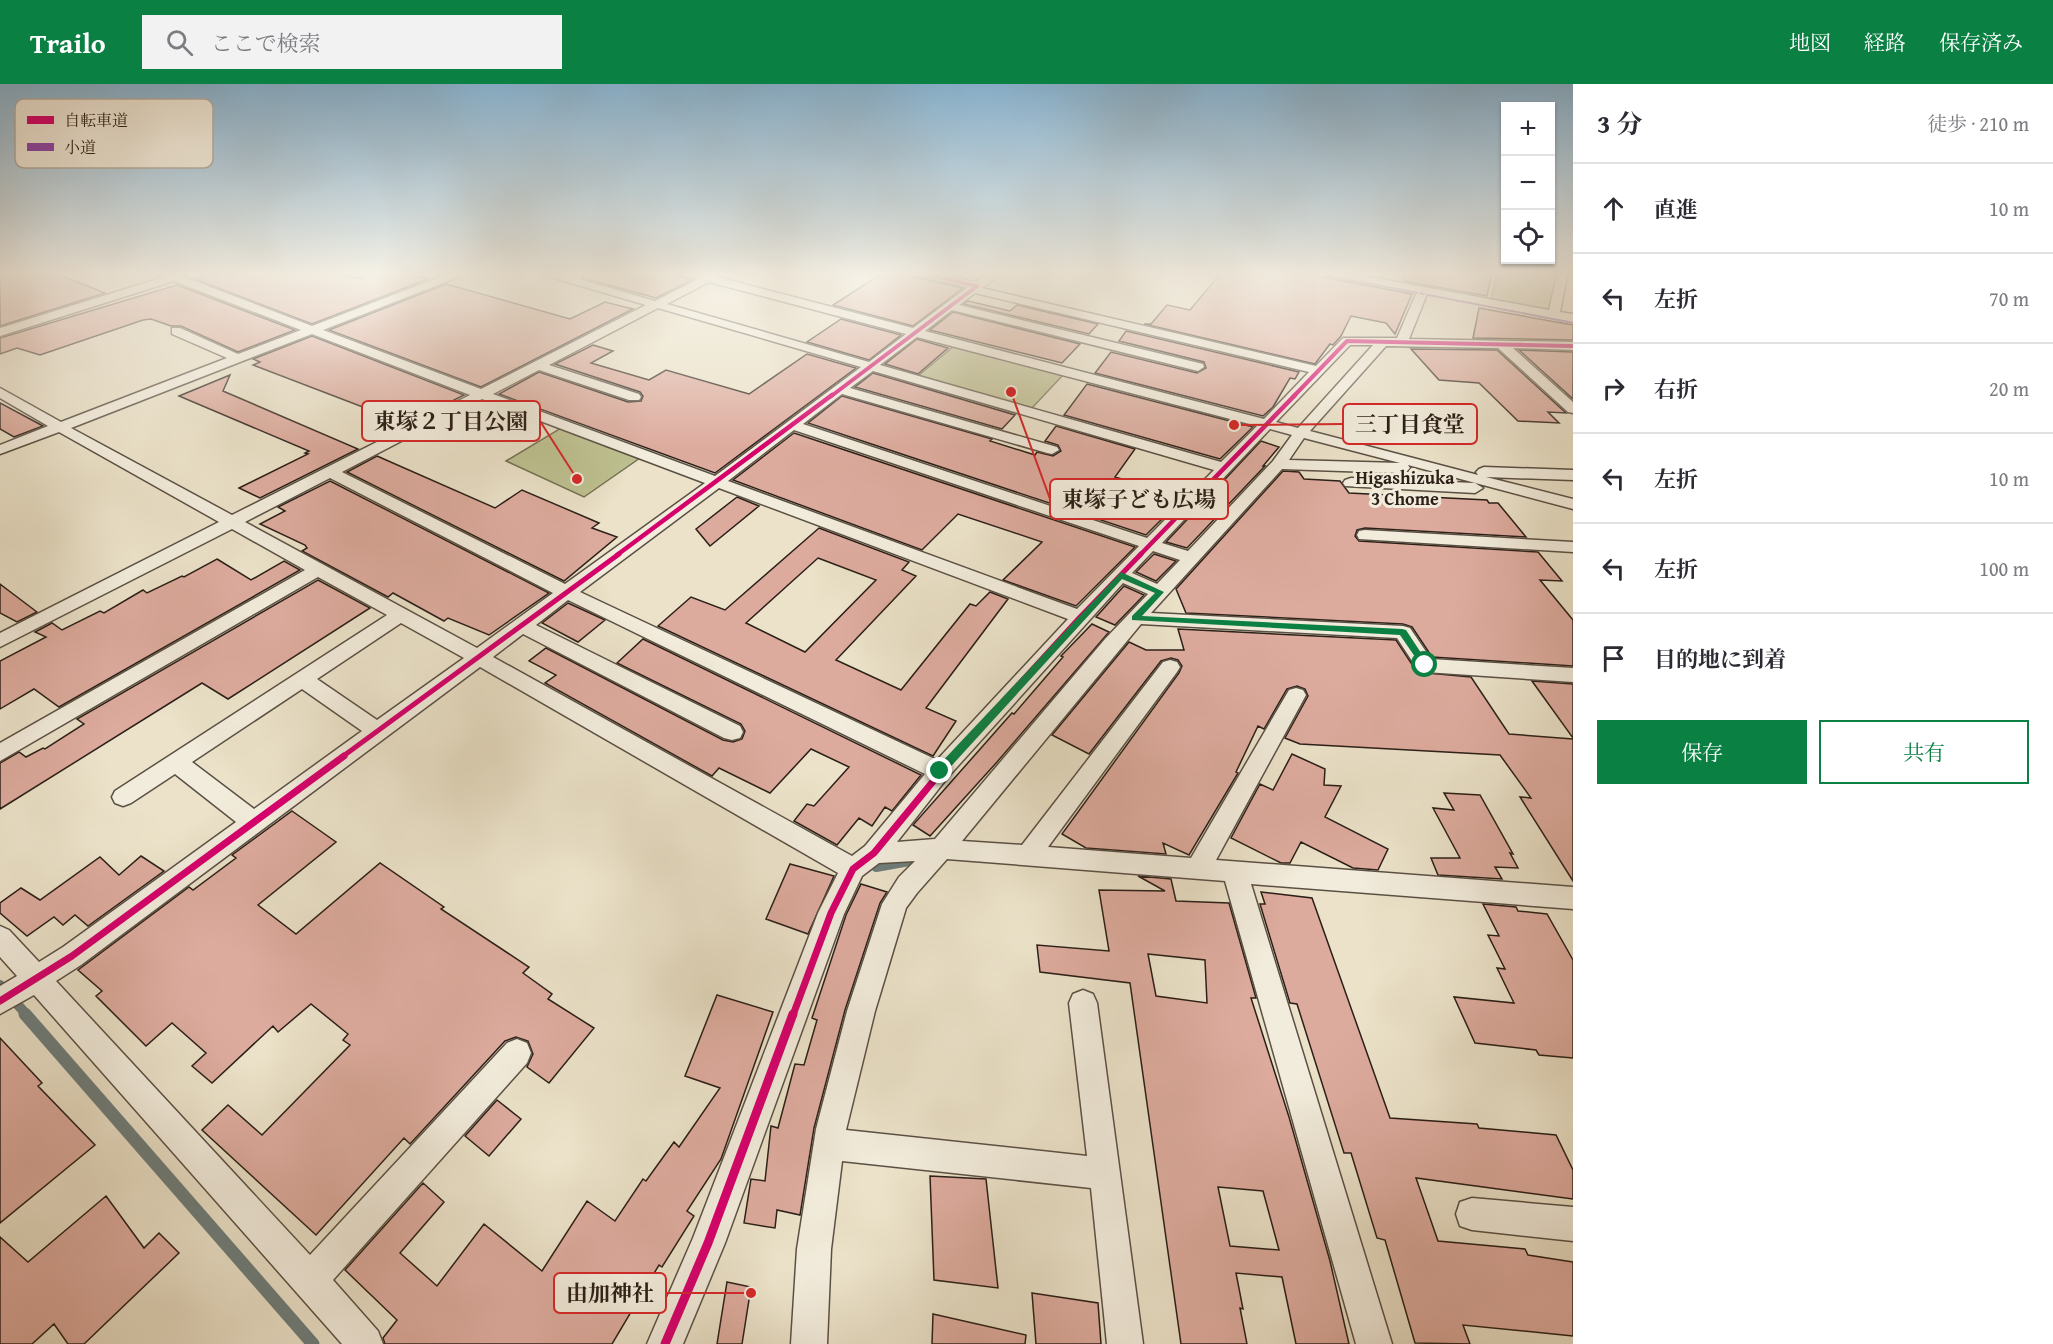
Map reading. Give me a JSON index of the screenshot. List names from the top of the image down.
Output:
{
  "districts": ["Higashizuka 3 Chome"],
  "places": [
    "東塚子ども広場",
    "三丁目食堂",
    "東塚２丁目公園",
    "由加神社"
  ],
  "legend": ["自転車道", "小道"],
  "page": {
    "header": "Trailo",
    "search": "ここで検索",
    "nav": ["地図", "経路", "保存済み"],
    "heading": ["3 分", "徒歩 · 210 m"],
    "map_buttons": ["+", "−"],
    "list": [
      ["直進", "10 m"],
      ["左折", "70 m"],
      ["右折", "20 m"],
      ["左折", "10 m"],
      ["左折", "100 m"],
      "目的地に到着"
    ],
    "buttons": ["保存", "共有"]
  }
}
